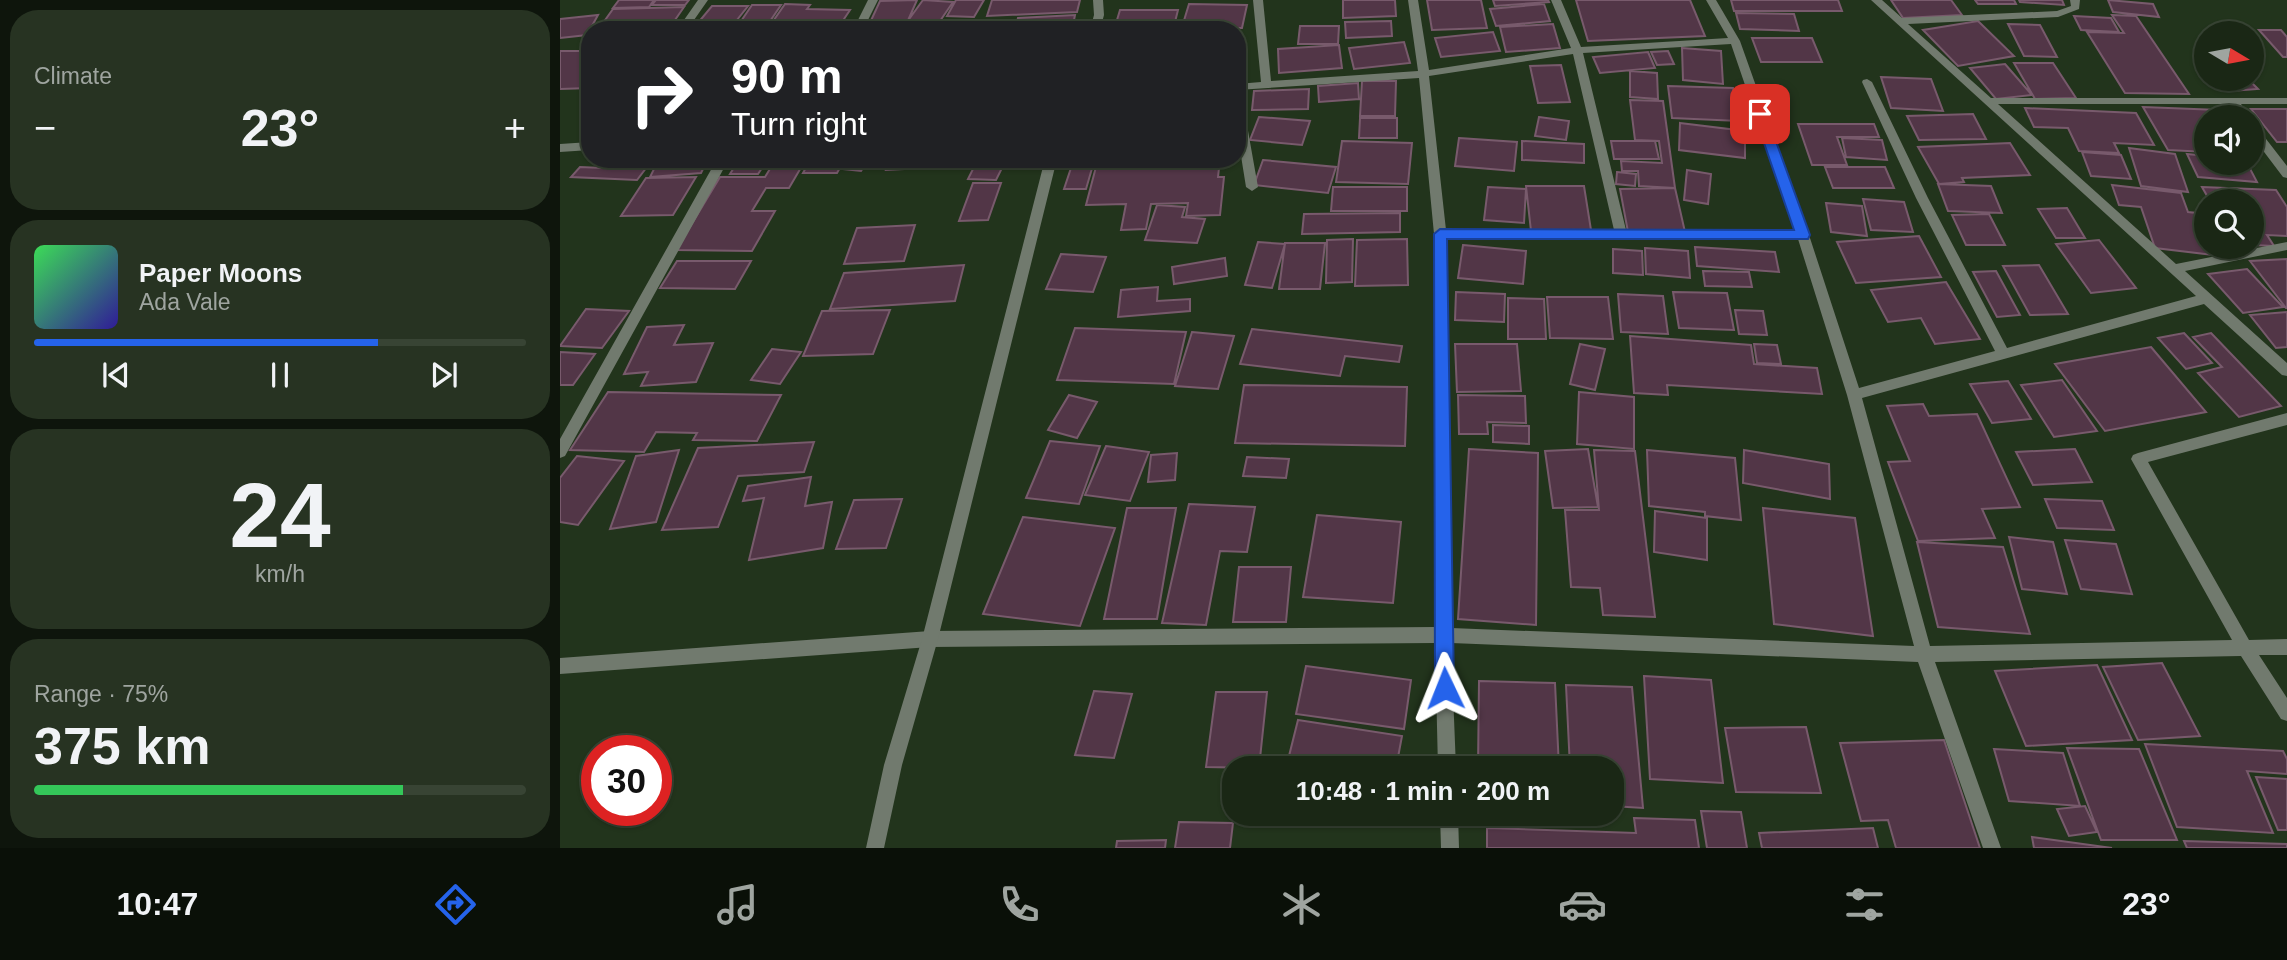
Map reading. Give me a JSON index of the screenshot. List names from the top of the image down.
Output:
{
  "north": "right",
  "page": {
    "tile": [
      "Climate",
      ["24", "km/h"],
      ["Range · 75%", "375 km"]
    ],
    "turn": ["90 m", "Turn right"],
    "heat": ["−", "23°", "+"],
    "song": ["Paper Moons", "Ada Vale"],
    "limit": "30",
    "trip": "10:48 · 1 min · 200 m",
    "tabs": ["10:47", "23°"]
  }
}
